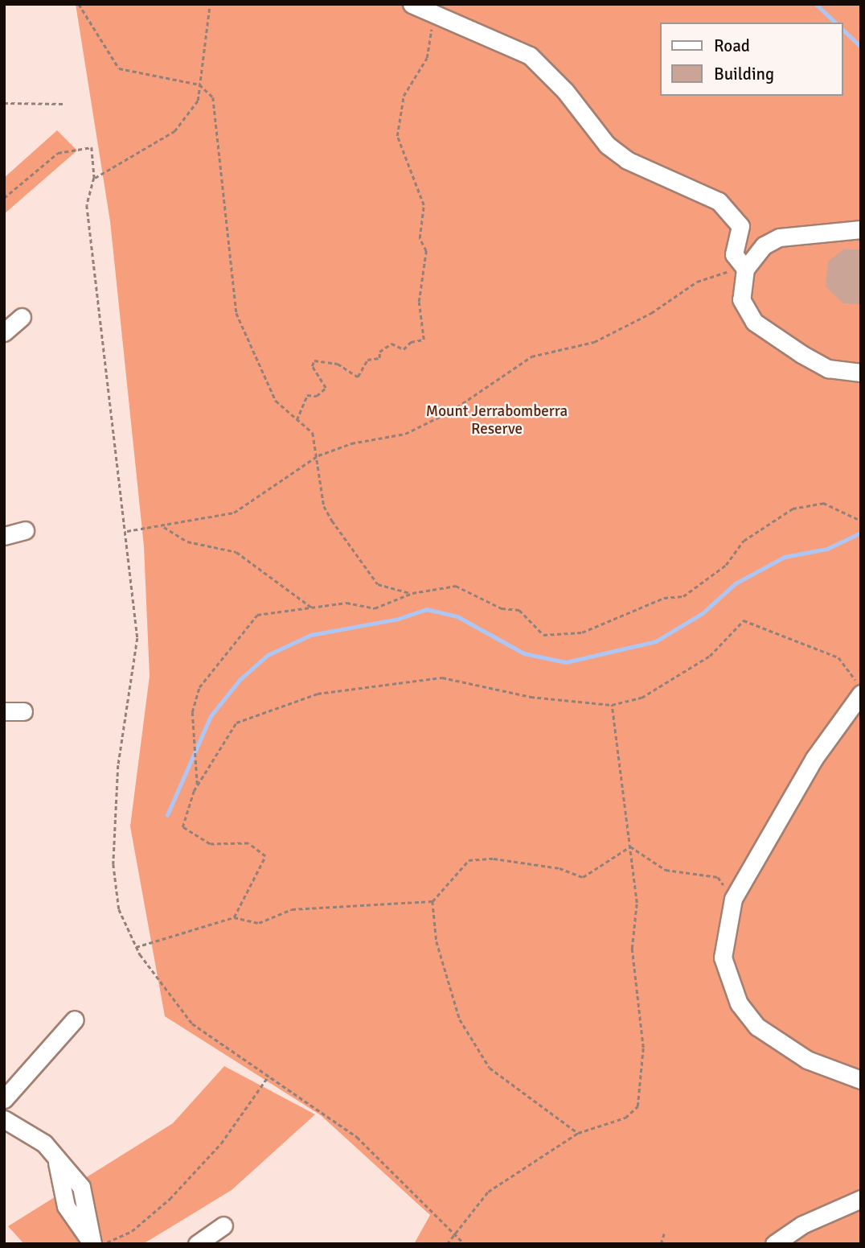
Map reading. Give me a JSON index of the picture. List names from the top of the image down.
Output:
{
  "parks": ["Mount Jerrabomberra Reserve"],
  "legend": ["Road", "Building"]
}
